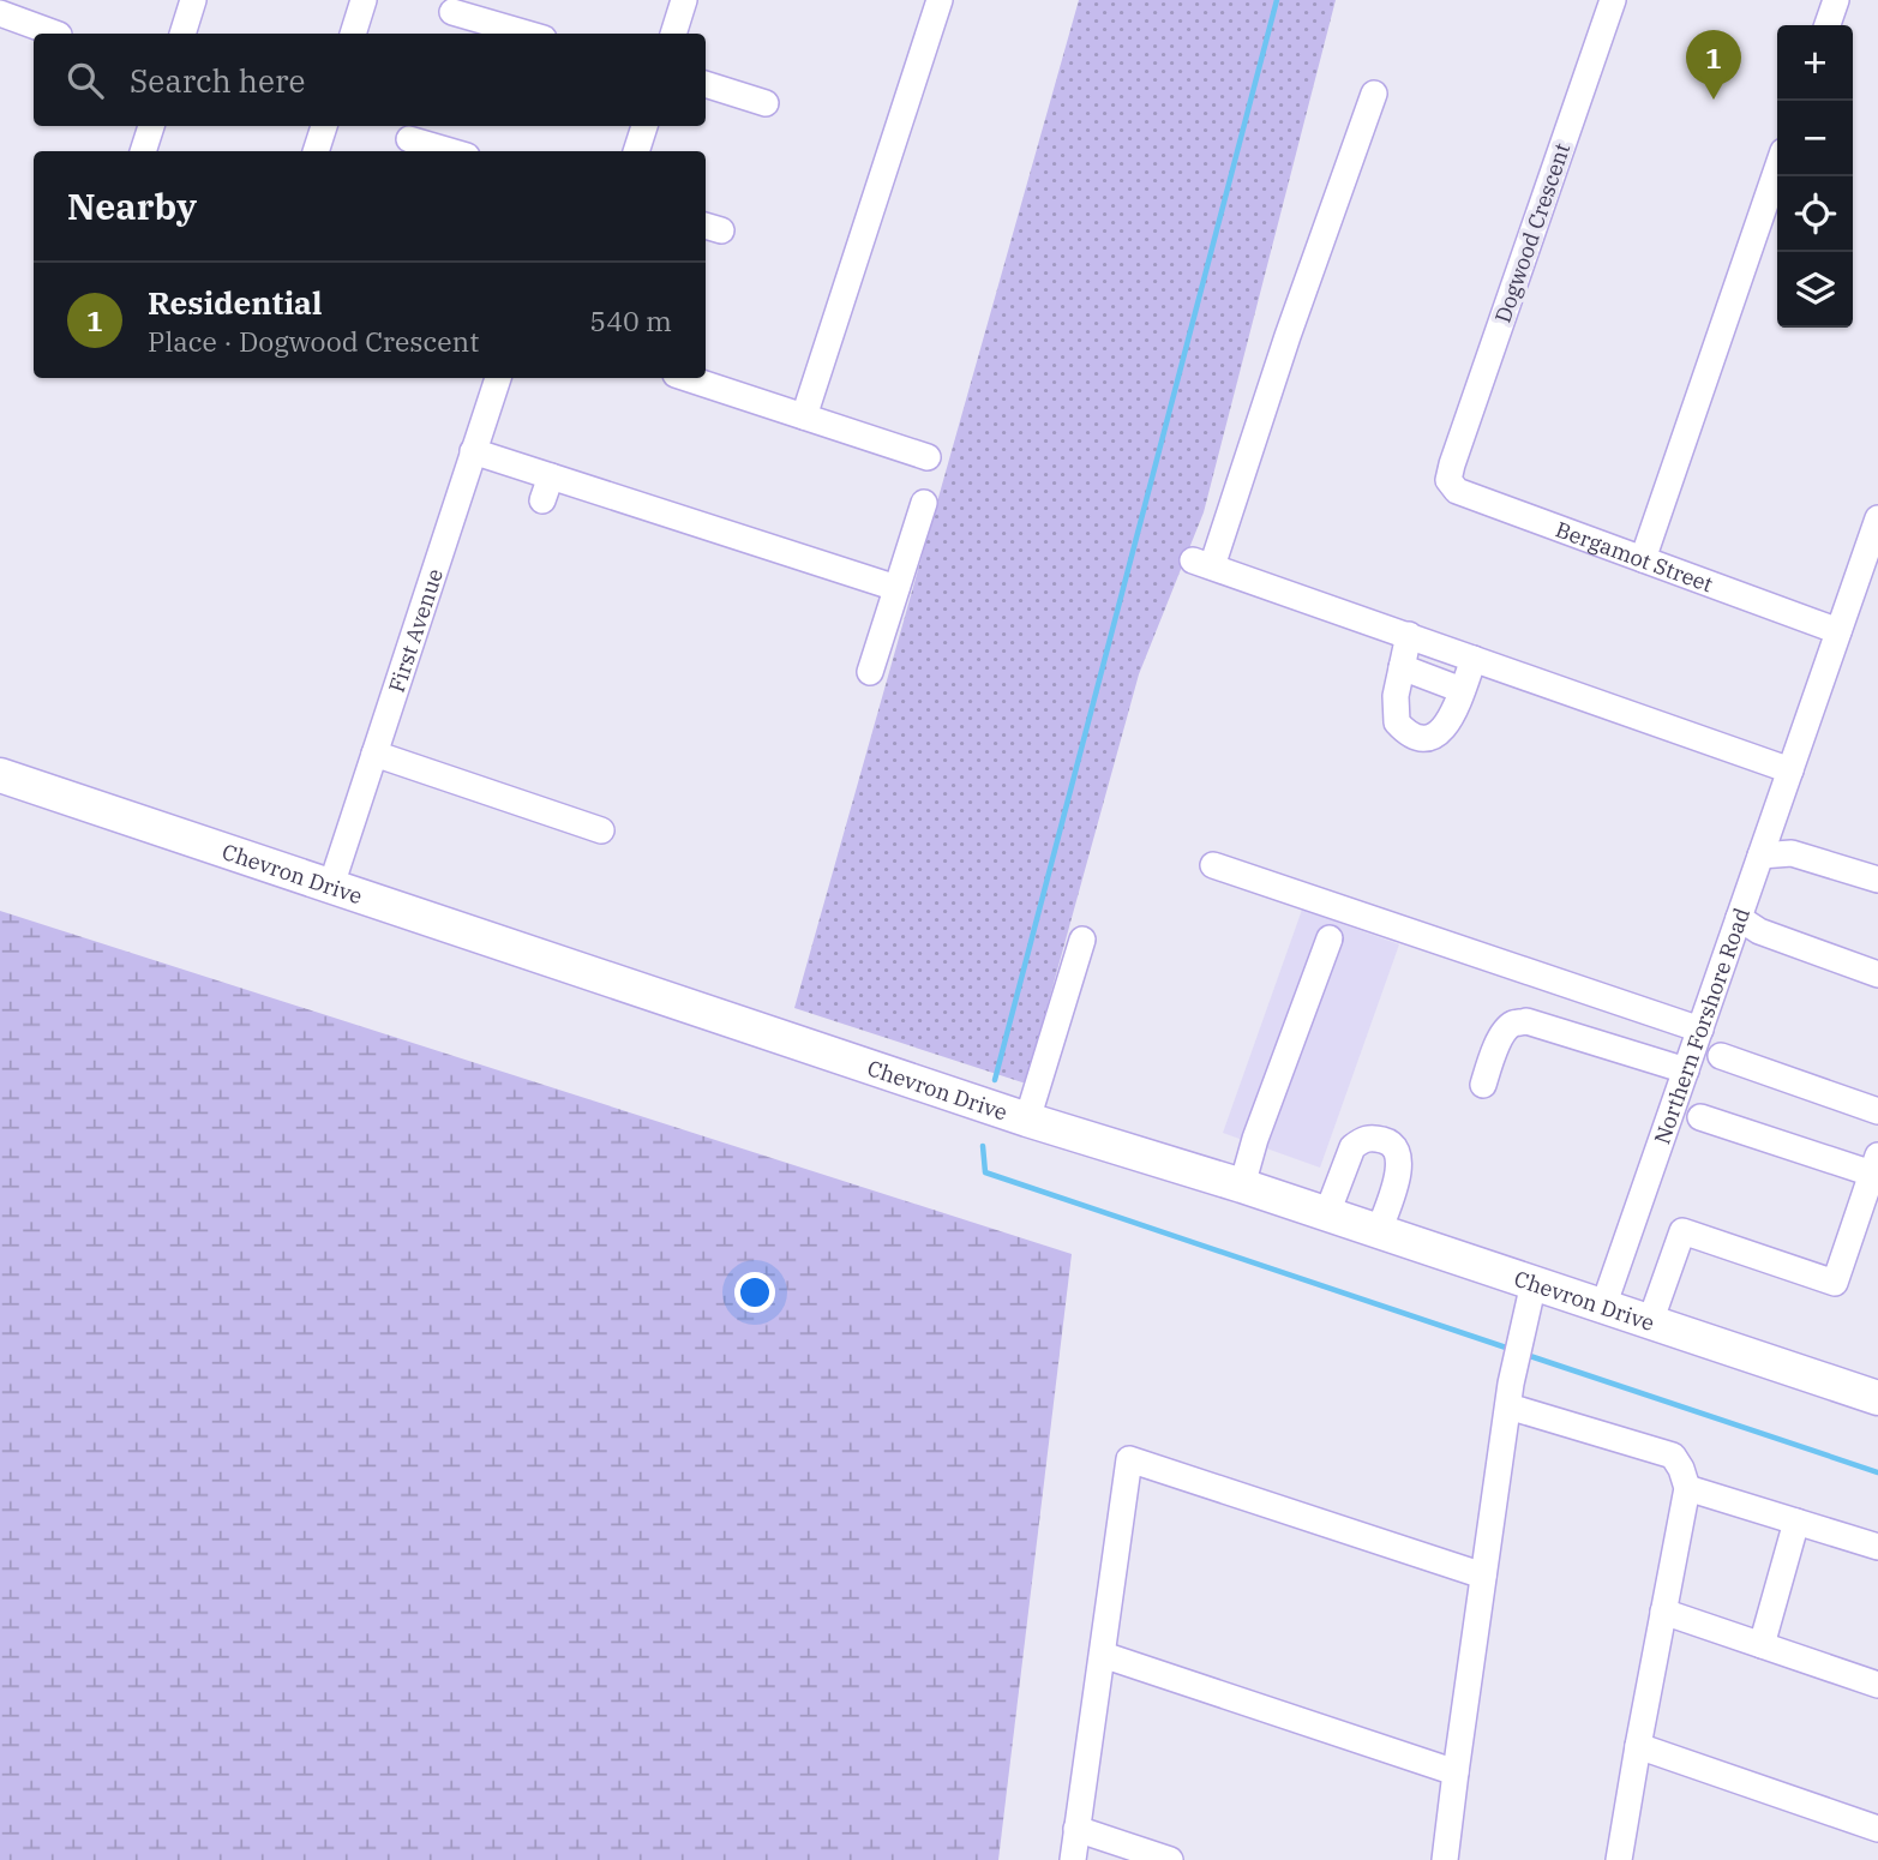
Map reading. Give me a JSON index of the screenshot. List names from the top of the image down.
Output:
{
  "streets": {
    "main road": ["Chevron Drive"],
    "street": [
      "Dogwood Crescent",
      "Bergamot Street",
      "First Avenue",
      "Northern Forshore Road"
    ]
  },
  "crossings": [
    ["Dogwood Crescent", "Bergamot Street"],
    ["Bergamot Street", "Northern Forshore Road"],
    ["First Avenue", "Chevron Drive"],
    ["Chevron Drive", "Northern Forshore Road"]
  ],
  "page": {
    "map_buttons": ["+", "−"],
    "pins": "1",
    "search": "Search here",
    "heading": "Nearby",
    "list": [
      {
        "mark": "1",
        "name": "Residential",
        "note": "Place · Dogwood Crescent",
        "value": "540 m"
      }
    ]
  }
}
